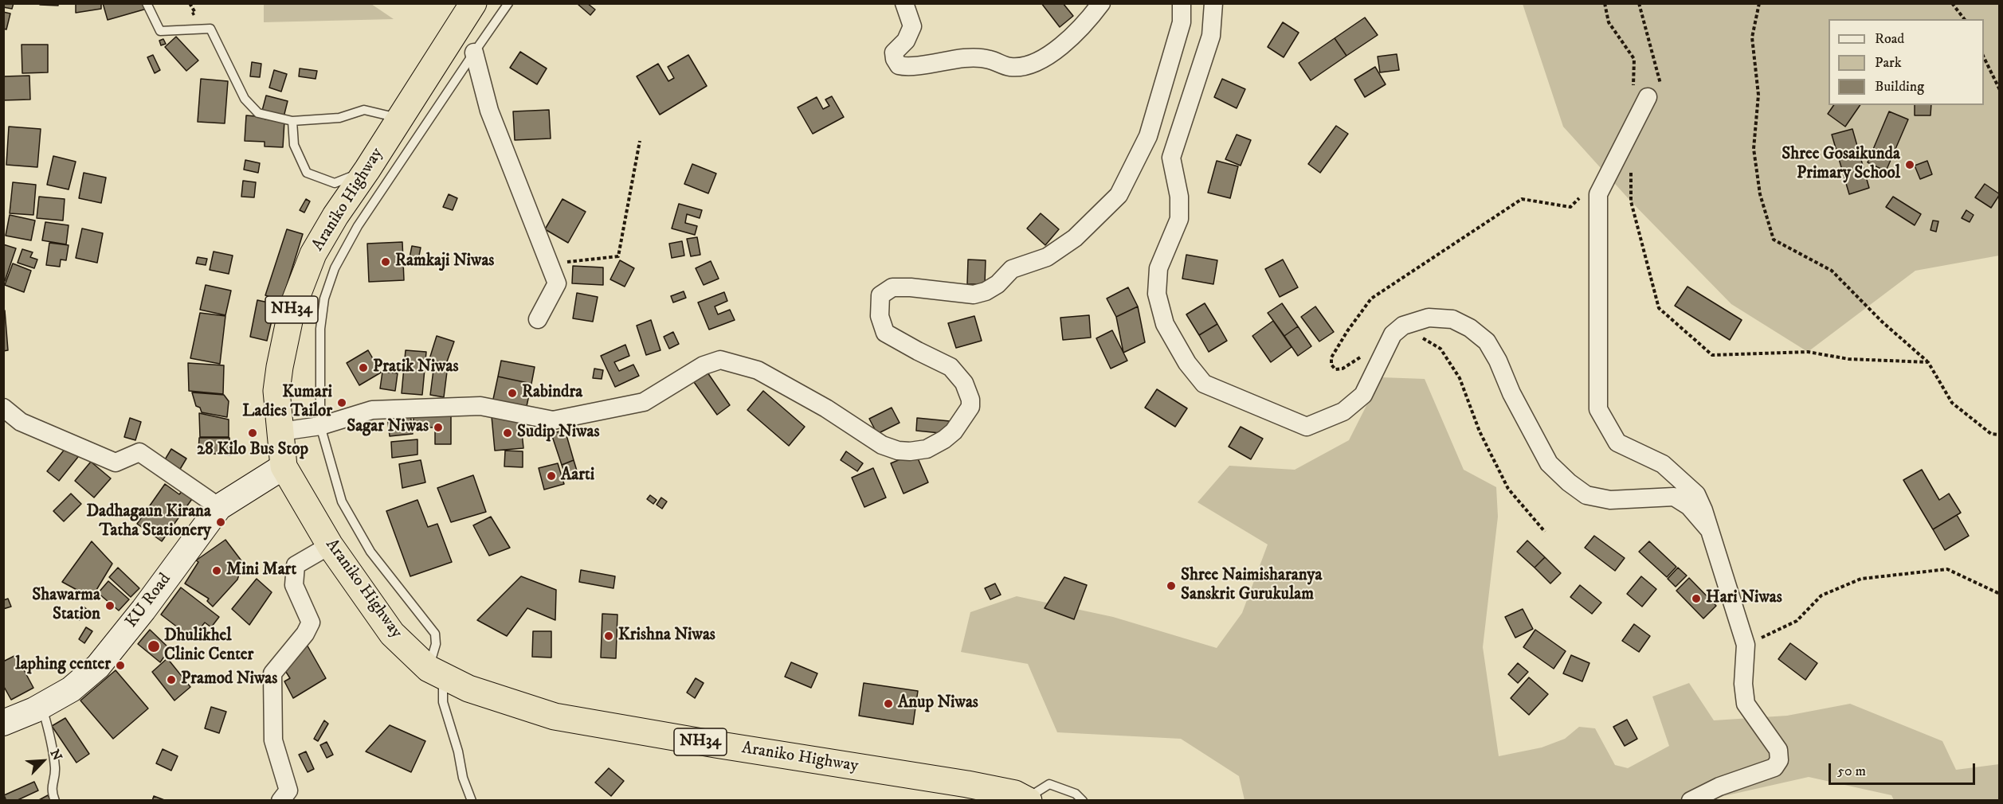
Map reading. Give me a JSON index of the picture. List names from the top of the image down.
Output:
{
  "streets": {
    "highway": ["Araniko Highway", "NH34"],
    "street": ["KU Road"]
  },
  "crossings": [
    ["Araniko Highway", "KU Road"]
  ],
  "places": [
    "Shree Gosaikunda Primary School",
    "Ramkaji Niwas",
    "Pratik Niwas",
    "Rabindra",
    "Kumari Ladies Tailor",
    "Sagar Niwas",
    "28 Kilo Bus Stop",
    "Sudip Niwas",
    "Aarti",
    "Dadhagaun Kirana Tatha Stationery",
    "Mini Mart",
    "Shree Naimisharanya Sanskrit Gurukulam",
    "Hari Niwas",
    "Shawarma Station",
    "Krishna Niwas",
    "Dhulikhel Clinic Center",
    "laphing center",
    "Pramod Niwas",
    "Anup Niwas"
  ],
  "legend": ["Road", "Park", "Building"],
  "scale_bar": "50 m",
  "north": "top right"
}
